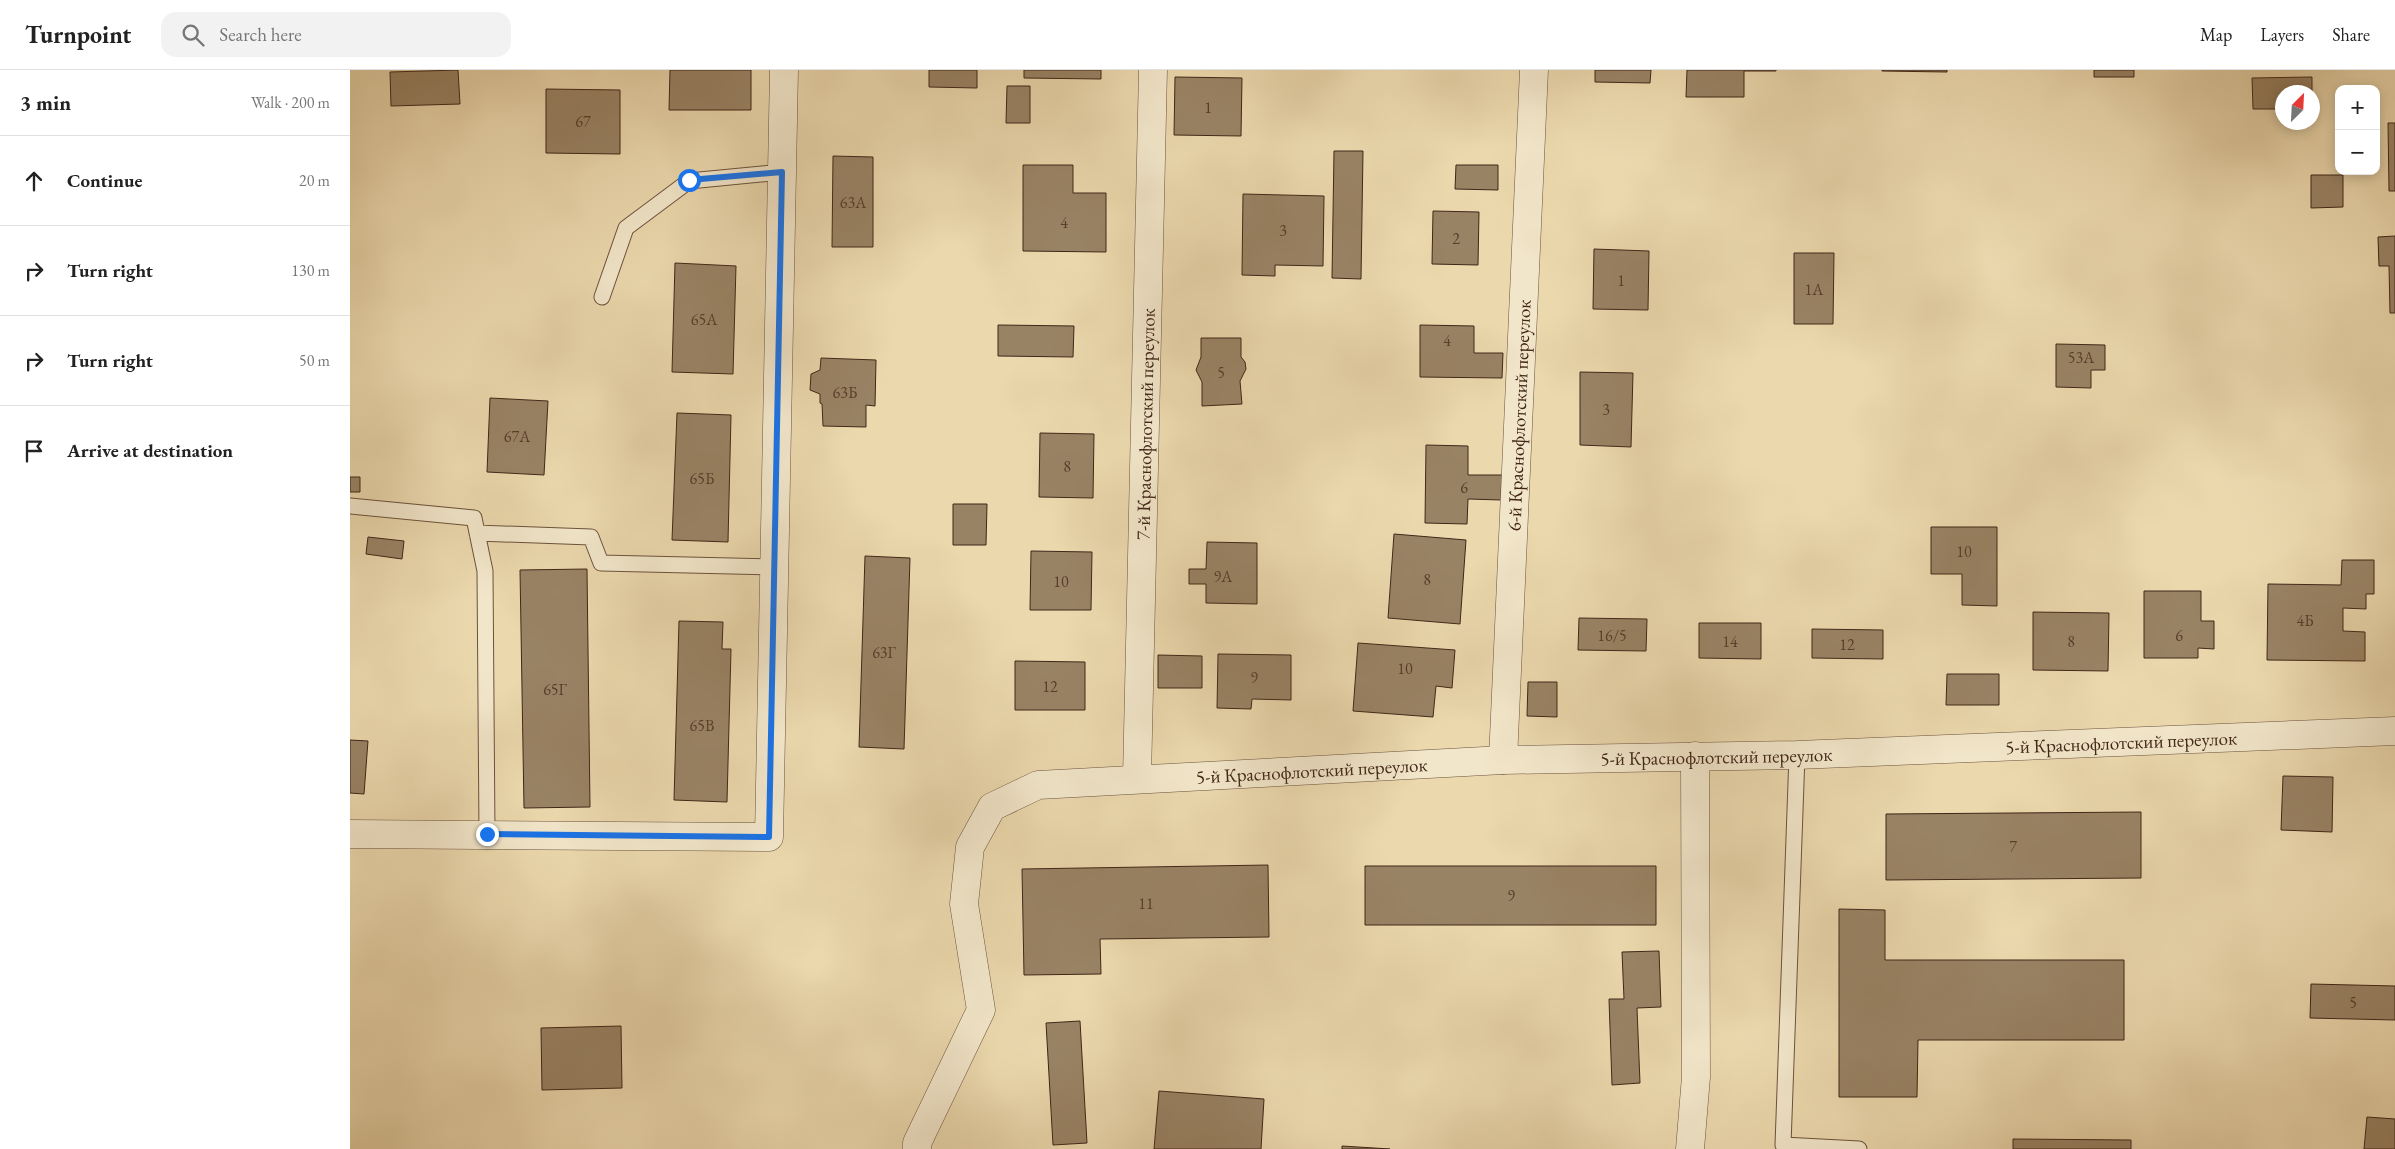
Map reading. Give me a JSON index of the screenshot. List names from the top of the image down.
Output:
{
  "streets": {
    "street": ["6-й Краснофлотский переулок", "7-й Краснофлотский переулок", "5-й Краснофлотский переулок"]
  },
  "crossings": [
    ["6-й Краснофлотский переулок", "5-й Краснофлотский переулок"],
    ["7-й Краснофлотский переулок", "5-й Краснофлотский переулок"]
  ],
  "house_numbers": [
    "1",
    "67",
    "63А",
    "4",
    "3",
    "2",
    "1",
    "1А",
    "65А",
    "4",
    "53А",
    "5",
    "63Б",
    "3",
    "67А",
    "8",
    "65Б",
    "6",
    "10",
    "9А",
    "8",
    "10",
    "4Б",
    "16/5",
    "6",
    "14",
    "8",
    "12",
    "63Г",
    "10",
    "9",
    "12",
    "65Г",
    "65В",
    "7",
    "9",
    "11",
    "5"
  ],
  "north": "top right",
  "page": {
    "header": "Turnpoint",
    "search": "Search here",
    "nav": ["Map", "Layers", "Share"],
    "heading": ["3 min", "Walk · 200 m"],
    "map_buttons": ["+", "−"],
    "list": [
      ["Continue", "20 m"],
      ["Turn right", "130 m"],
      ["Turn right", "50 m"],
      "Arrive at destination"
    ]
  }
}
